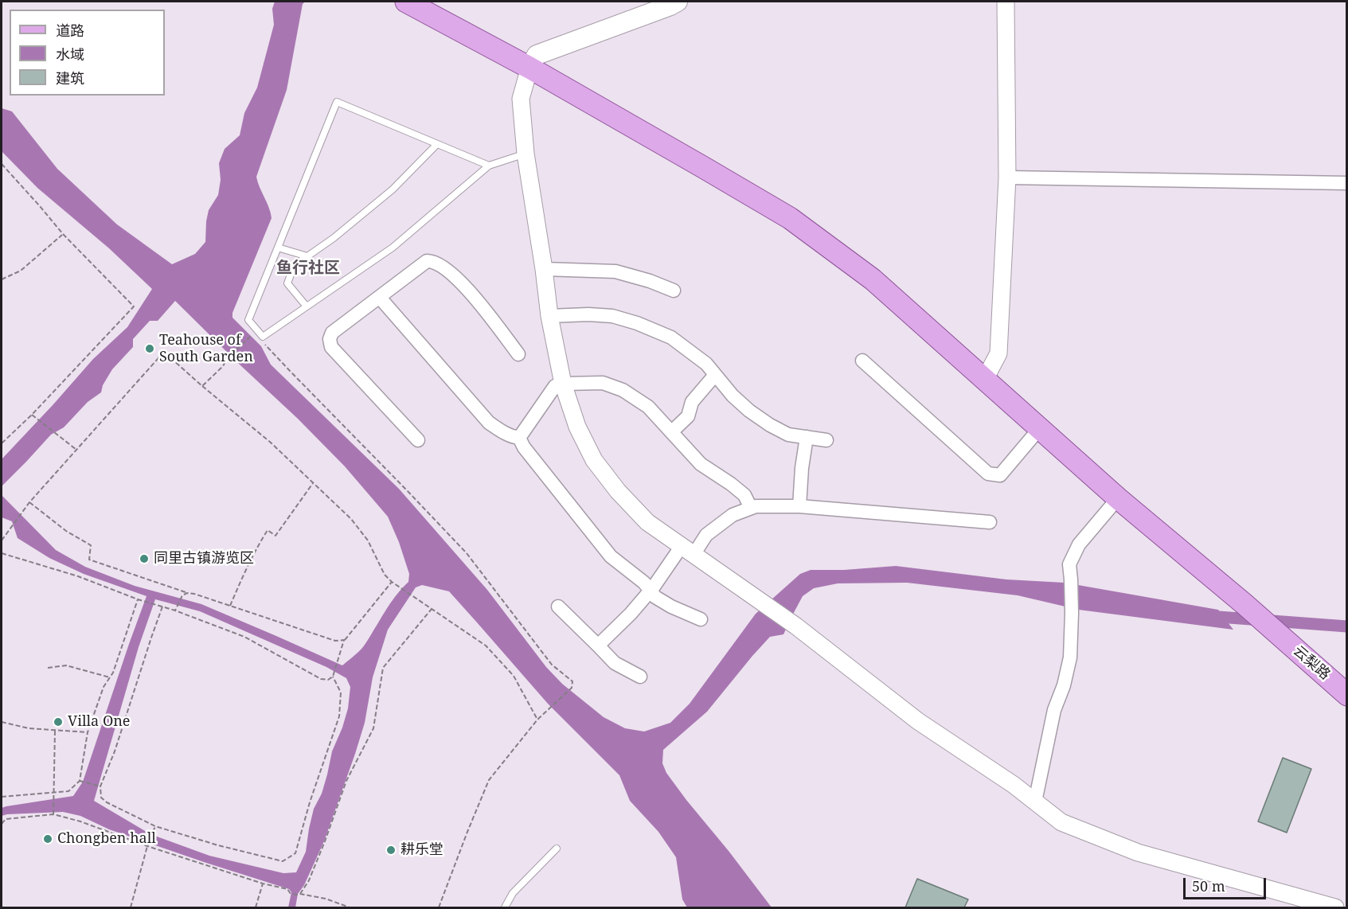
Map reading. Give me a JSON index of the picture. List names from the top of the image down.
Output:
{
  "streets": {
    "main road": ["云梨路"]
  },
  "districts": ["鱼行社区"],
  "places": [
    "Teahouse of South Garden",
    "同里古镇游览区",
    "Villa One",
    "Chongben hall",
    "耕乐堂"
  ],
  "legend": ["道路", "水域", "建筑"],
  "scale_bar": "50 m"
}
